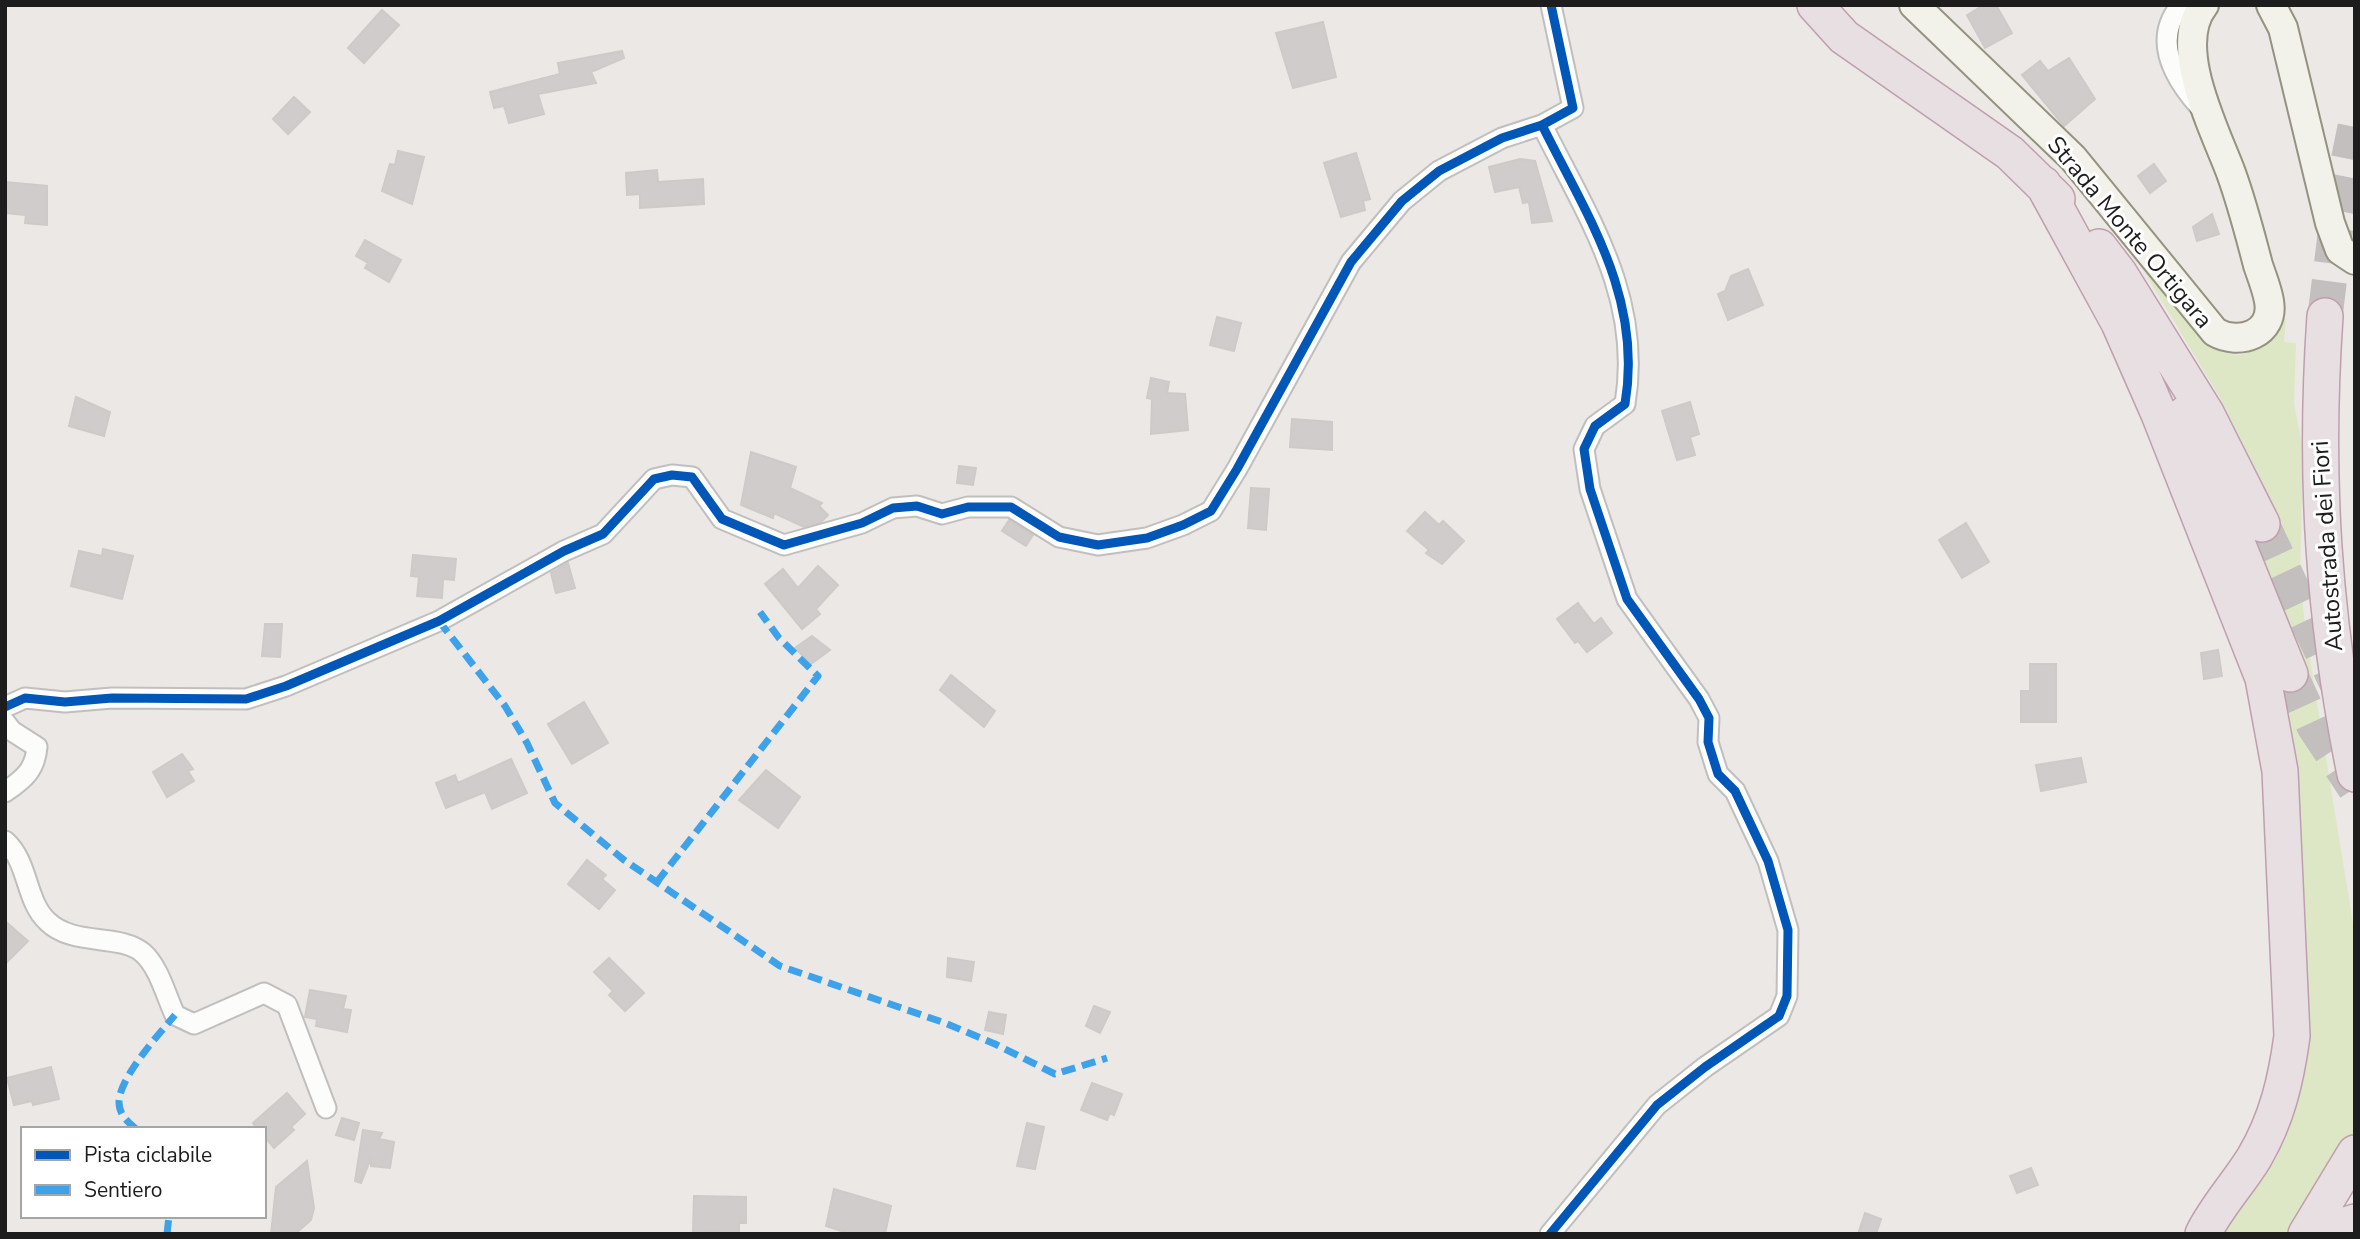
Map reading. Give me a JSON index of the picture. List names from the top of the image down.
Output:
{
  "streets": {
    "highway": ["Autostrada dei Fiori"],
    "main road": ["Strada Monte Ortigara"]
  },
  "legend": ["Pista ciclabile", "Sentiero"]
}
